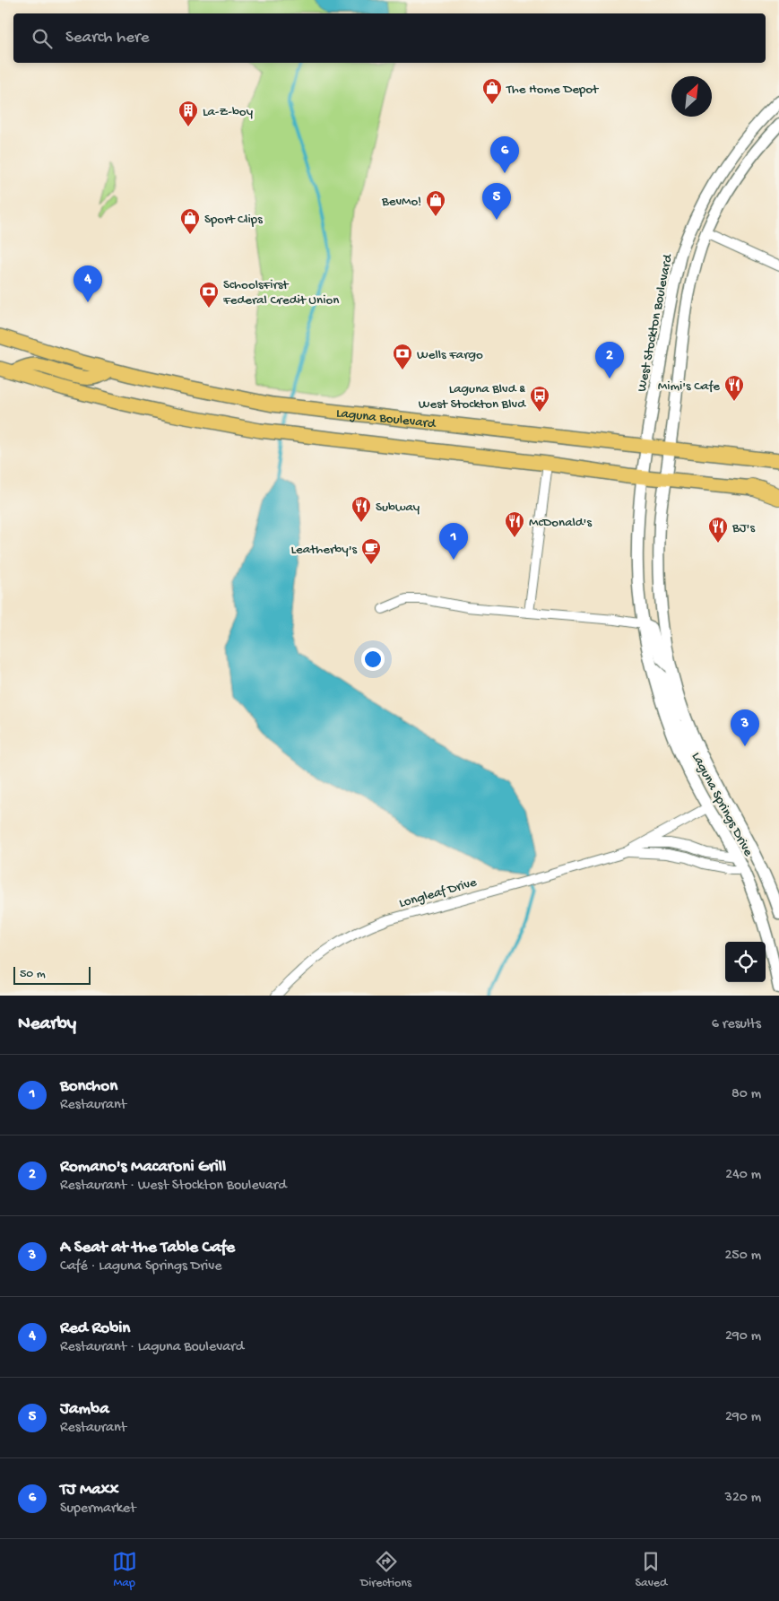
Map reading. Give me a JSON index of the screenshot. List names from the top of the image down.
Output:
{
  "streets": {
    "main road": ["Laguna Boulevard"],
    "street": ["West Stockton Boulevard", "Laguna Springs Drive", "Longleaf Drive"]
  },
  "crossings": [
    ["West Stockton Boulevard", "Laguna Boulevard"],
    ["West Stockton Boulevard", "Laguna Springs Drive"],
    ["Laguna Boulevard", "Laguna Springs Drive"],
    ["Laguna Springs Drive", "Longleaf Drive"]
  ],
  "places": {
    "shop": ["The Home Depot", "BevMo!", "Sport Clips"],
    "building": ["La-Z-boy"],
    "bank": ["SchoolsFirst Federal Credit Union", "Wells Fargo"],
    "restaurant": [
      "Mimi's Cafe",
      "Subway",
      "McDonald's",
      "BJ's"
    ],
    "bus stop": ["Laguna Blvd & West Stockton Blvd"],
    "cafe": ["Leatherby's"]
  },
  "scale_bar": "50 m",
  "north": "top right",
  "page": {
    "search": "Search here",
    "pins": [
      "6",
      "5",
      "4",
      "2",
      "1",
      "3"
    ],
    "scale": "50 m",
    "heading": ["Nearby", "6 results"],
    "list": [
      {
        "mark": "1",
        "name": "Bonchon",
        "note": "Restaurant",
        "value": "80 m"
      },
      {
        "mark": "2",
        "name": "Romano's Macaroni Grill",
        "note": "Restaurant · West Stockton Boulevard",
        "value": "240 m"
      },
      {
        "mark": "3",
        "name": "A Seat at the Table Cafe",
        "note": "Café · Laguna Springs Drive",
        "value": "250 m"
      },
      {
        "mark": "4",
        "name": "Red Robin",
        "note": "Restaurant · Laguna Boulevard",
        "value": "290 m"
      },
      {
        "mark": "5",
        "name": "Jamba",
        "note": "Restaurant",
        "value": "290 m"
      },
      {
        "mark": "6",
        "name": "TJ Maxx",
        "note": "Supermarket",
        "value": "320 m"
      }
    ],
    "nav": ["Map", "Directions", "Saved"]
  }
}
